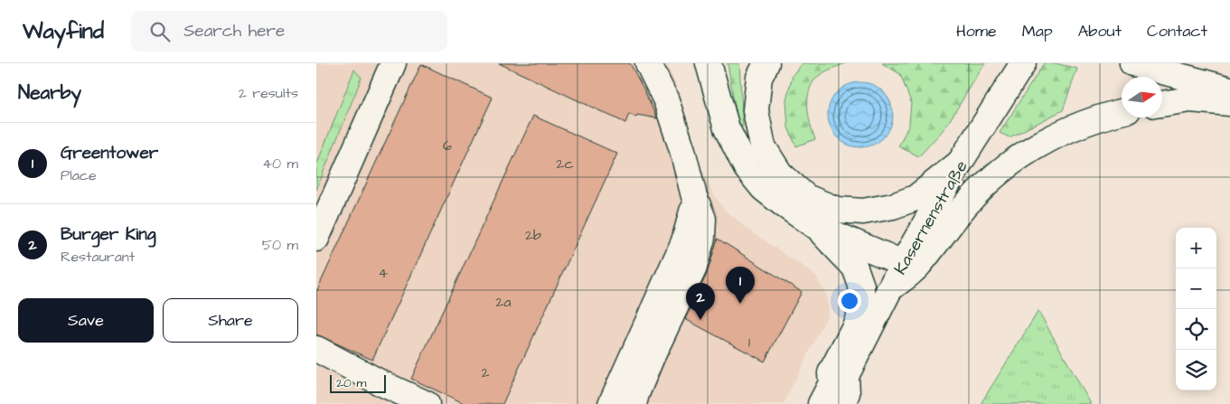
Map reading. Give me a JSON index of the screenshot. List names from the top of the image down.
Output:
{
  "streets": {
    "main road": ["Kasernenstraße"]
  },
  "house_numbers": [
    "6",
    "2c",
    "2b",
    "4",
    "2a",
    "1",
    "2"
  ],
  "scale_bar": "20 m",
  "north": "right",
  "page": {
    "header": "Wayfind",
    "search": "Search here",
    "nav": [
      "Home",
      "Map",
      "About",
      "Contact"
    ],
    "heading": ["Nearby", "2 results"],
    "list": [
      {
        "mark": "1",
        "name": "Greentower",
        "note": "Place",
        "value": "40 m"
      },
      {
        "mark": "2",
        "name": "Burger King",
        "note": "Restaurant",
        "value": "50 m"
      }
    ],
    "map_buttons": ["+", "−"],
    "pins": ["1", "2"],
    "buttons": ["Save", "Share"],
    "scale": "20 m"
  }
}
